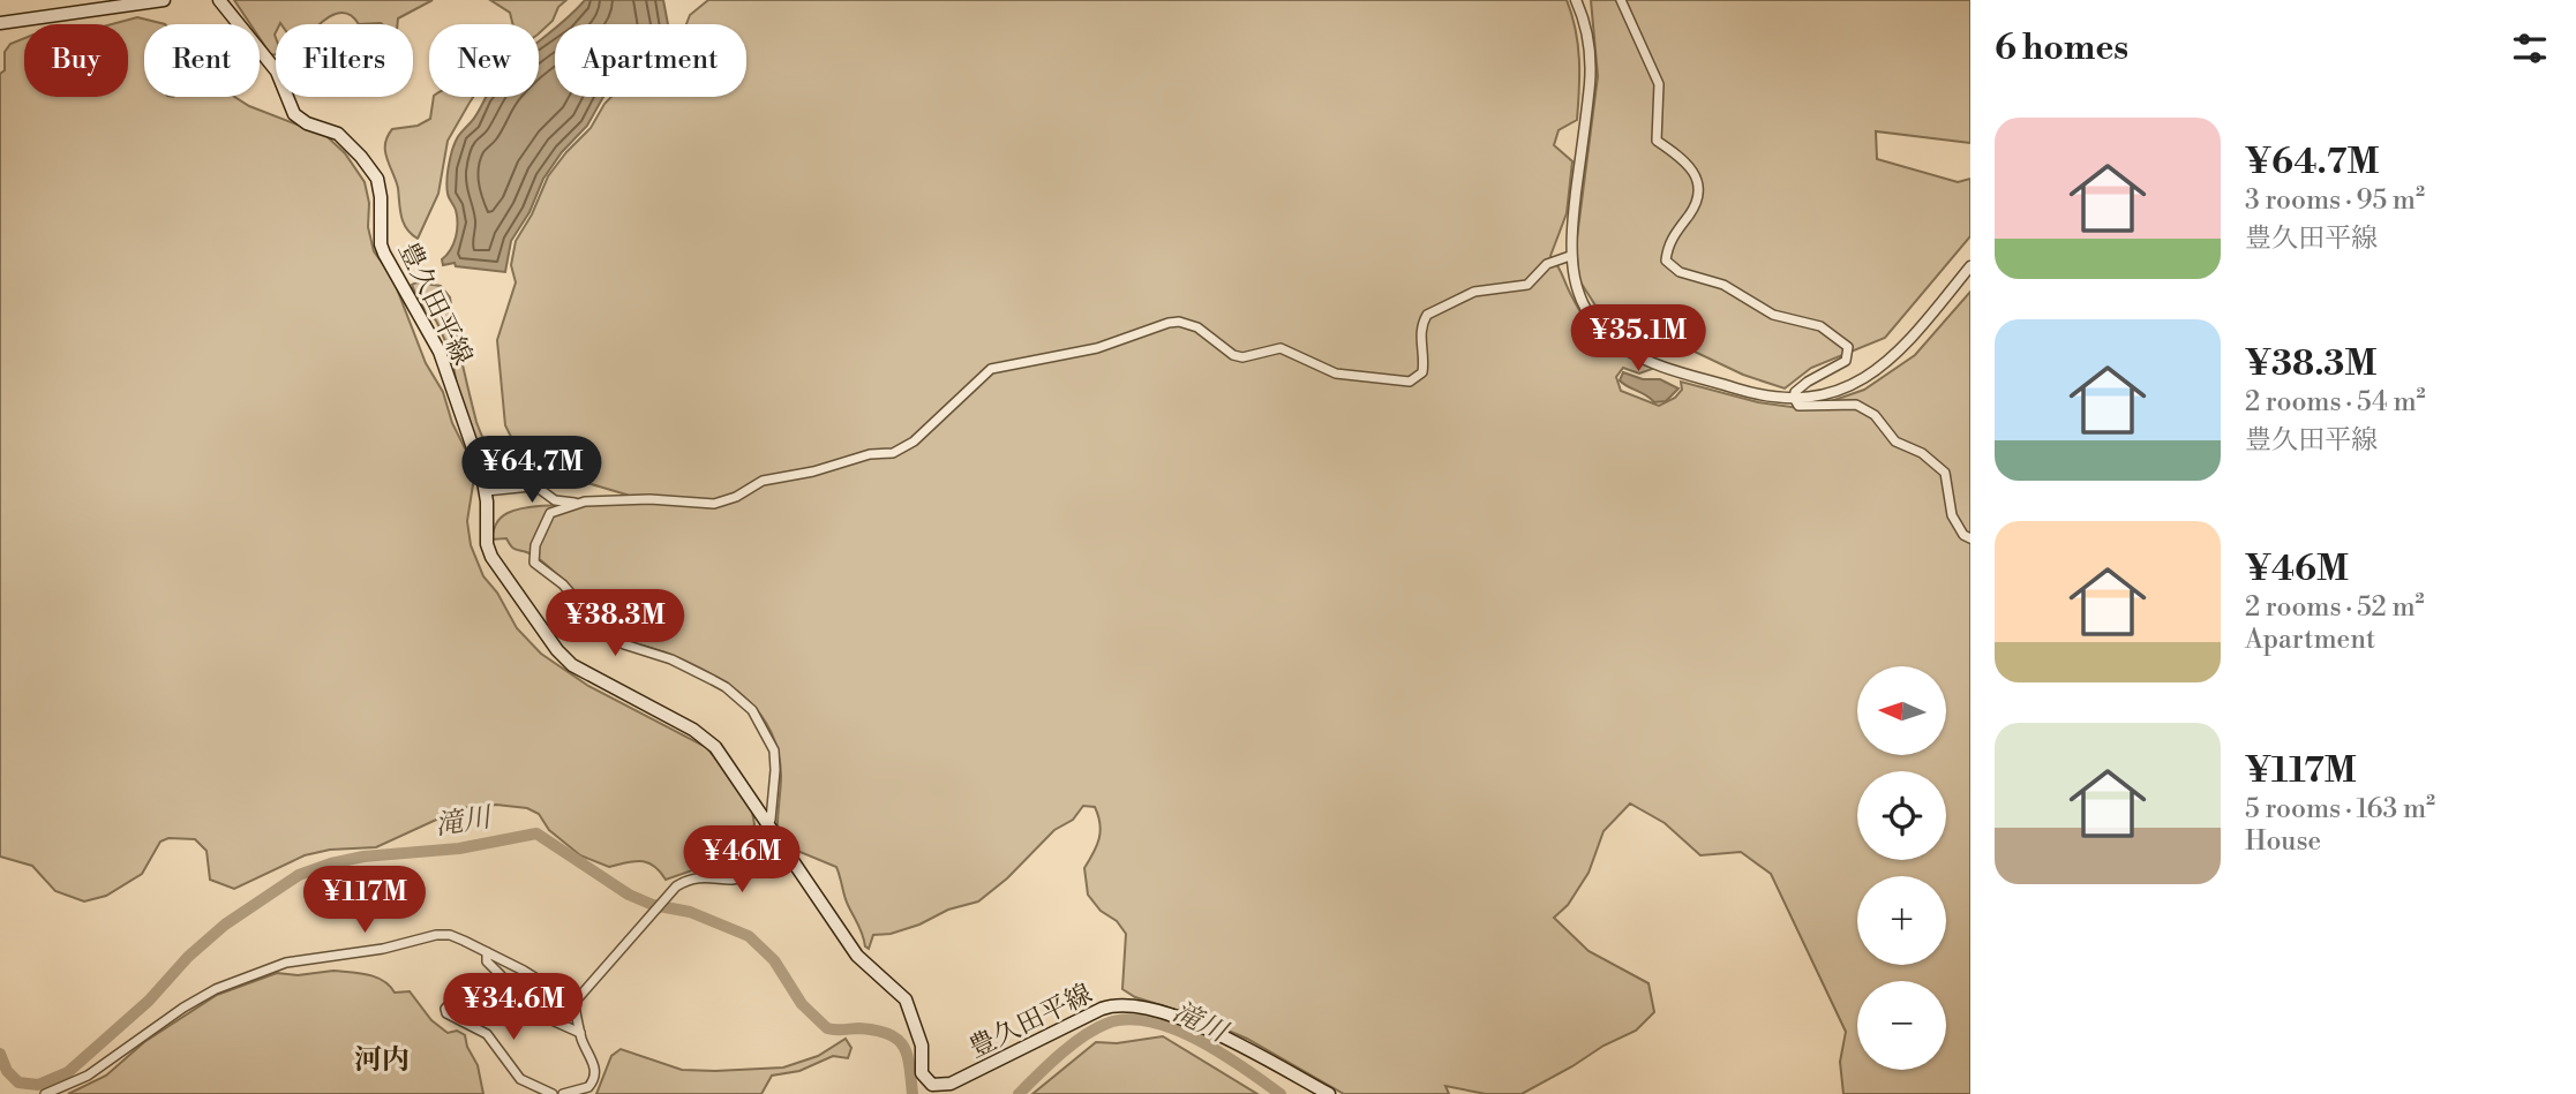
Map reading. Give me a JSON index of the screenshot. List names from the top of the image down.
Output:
{
  "streets": {
    "main road": ["豊久田平線"]
  },
  "districts": ["河内"],
  "water": ["滝川"],
  "north": "left",
  "page": {
    "heading": "6 homes",
    "chip": [
      "Buy",
      "Rent",
      "Filters",
      "New",
      "Apartment"
    ],
    "list": [
      {
        "name": "¥64.7M",
        "note": "3 rooms · 95 m² · 豊久田平線"
      },
      {
        "name": "¥38.3M",
        "note": "2 rooms · 54 m² · 豊久田平線"
      },
      {
        "name": "¥46M",
        "note": "2 rooms · 52 m² · Apartment"
      },
      {
        "name": "¥117M",
        "note": "5 rooms · 163 m² · House"
      }
    ],
    "price": [
      "¥35.1M",
      "¥64.7M",
      "¥38.3M",
      "¥46M",
      "¥117M",
      "¥34.6M"
    ],
    "map_buttons": ["+", "−"]
  }
}
